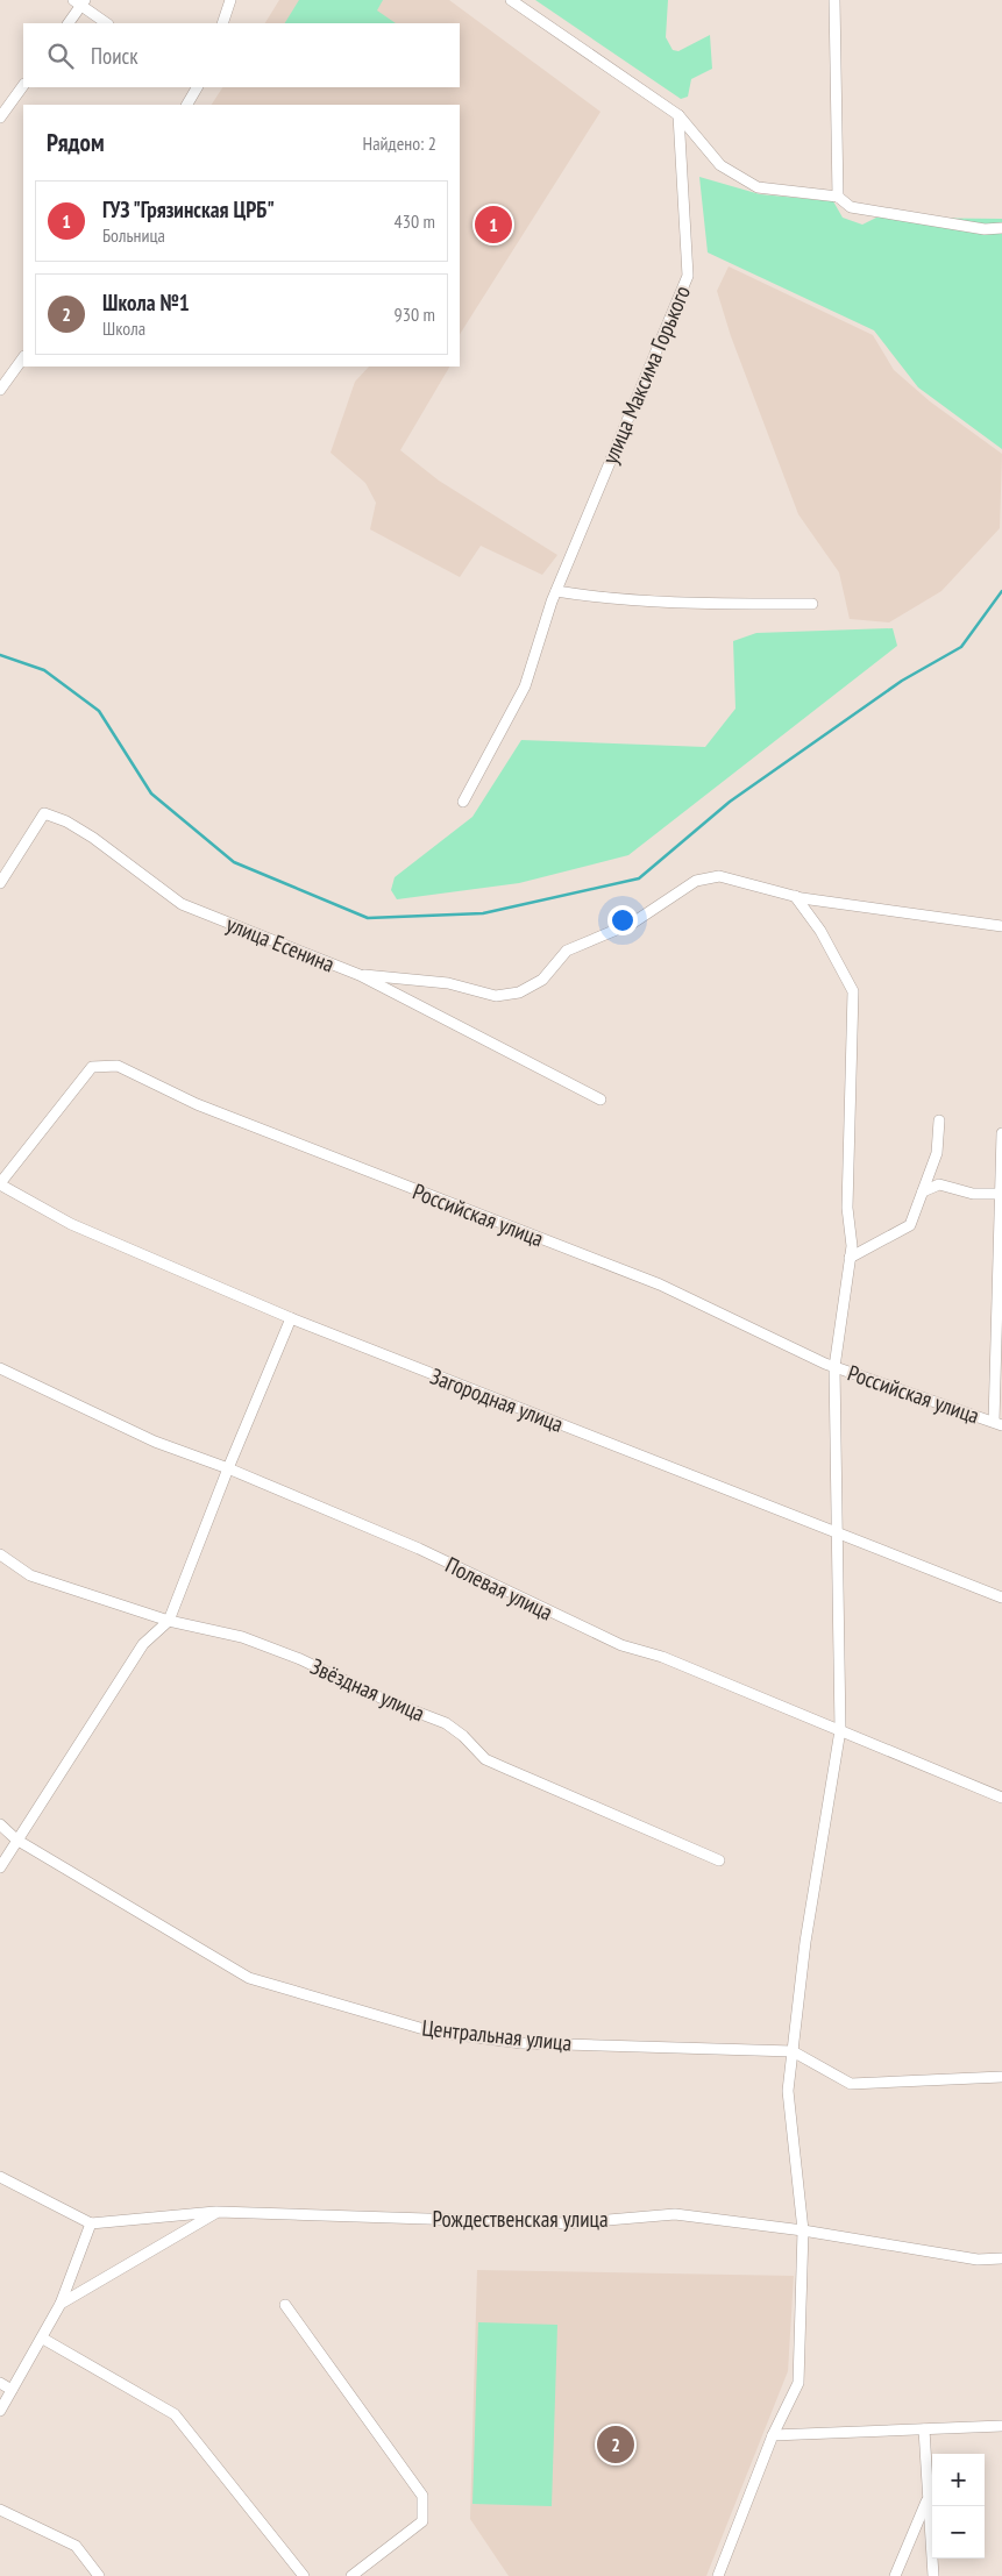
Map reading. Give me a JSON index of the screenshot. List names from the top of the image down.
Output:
{
  "streets": {
    "street": [
      "улица Максима Горького",
      "улица Есенина",
      "Российская улица",
      "Загородная улица",
      "Полевая улица",
      "Звёздная улица",
      "Центральная улица",
      "Рождественская улица"
    ]
  },
  "crossings": [
    ["Российская улица", "Загородная улица"]
  ],
  "page": {
    "search": "Поиск",
    "heading": ["Рядом", "Найдено: 2"],
    "list": [
      {
        "mark": "1",
        "name": "ГУЗ \"Грязинская ЦРБ\"",
        "note": "Больница",
        "value": "430 m"
      },
      {
        "mark": "2",
        "name": "Школа №1",
        "note": "Школа",
        "value": "930 m"
      }
    ],
    "pins": ["1", "2"],
    "map_buttons": ["+", "−"]
  }
}
